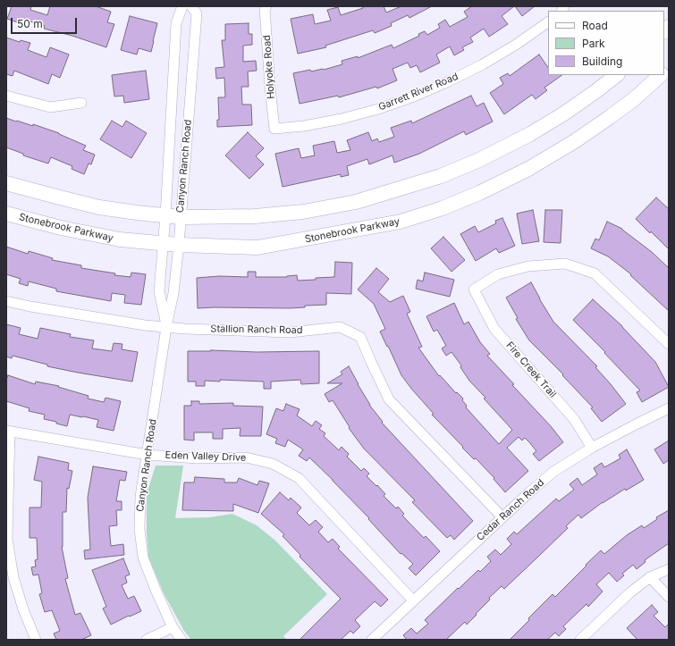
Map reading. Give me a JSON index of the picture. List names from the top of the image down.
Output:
{
  "streets": {
    "main road": ["Stonebrook Parkway"],
    "street": [
      "Holyoke Road",
      "Garrett River Road",
      "Canyon Ranch Road",
      "Stallion Ranch Road",
      "Fire Creek Trail",
      "Eden Valley Drive",
      "Cedar Ranch Road"
    ]
  },
  "crossings": [
    ["Holyoke Road", "Garrett River Road"],
    ["Canyon Ranch Road", "Stonebrook Parkway"],
    ["Canyon Ranch Road", "Stallion Ranch Road"],
    ["Canyon Ranch Road", "Eden Valley Drive"],
    ["Stallion Ranch Road", "Cedar Ranch Road"],
    ["Fire Creek Trail", "Cedar Ranch Road"],
    ["Eden Valley Drive", "Cedar Ranch Road"]
  ],
  "legend": ["Road", "Park", "Building"],
  "scale_bar": "50 m"
}
